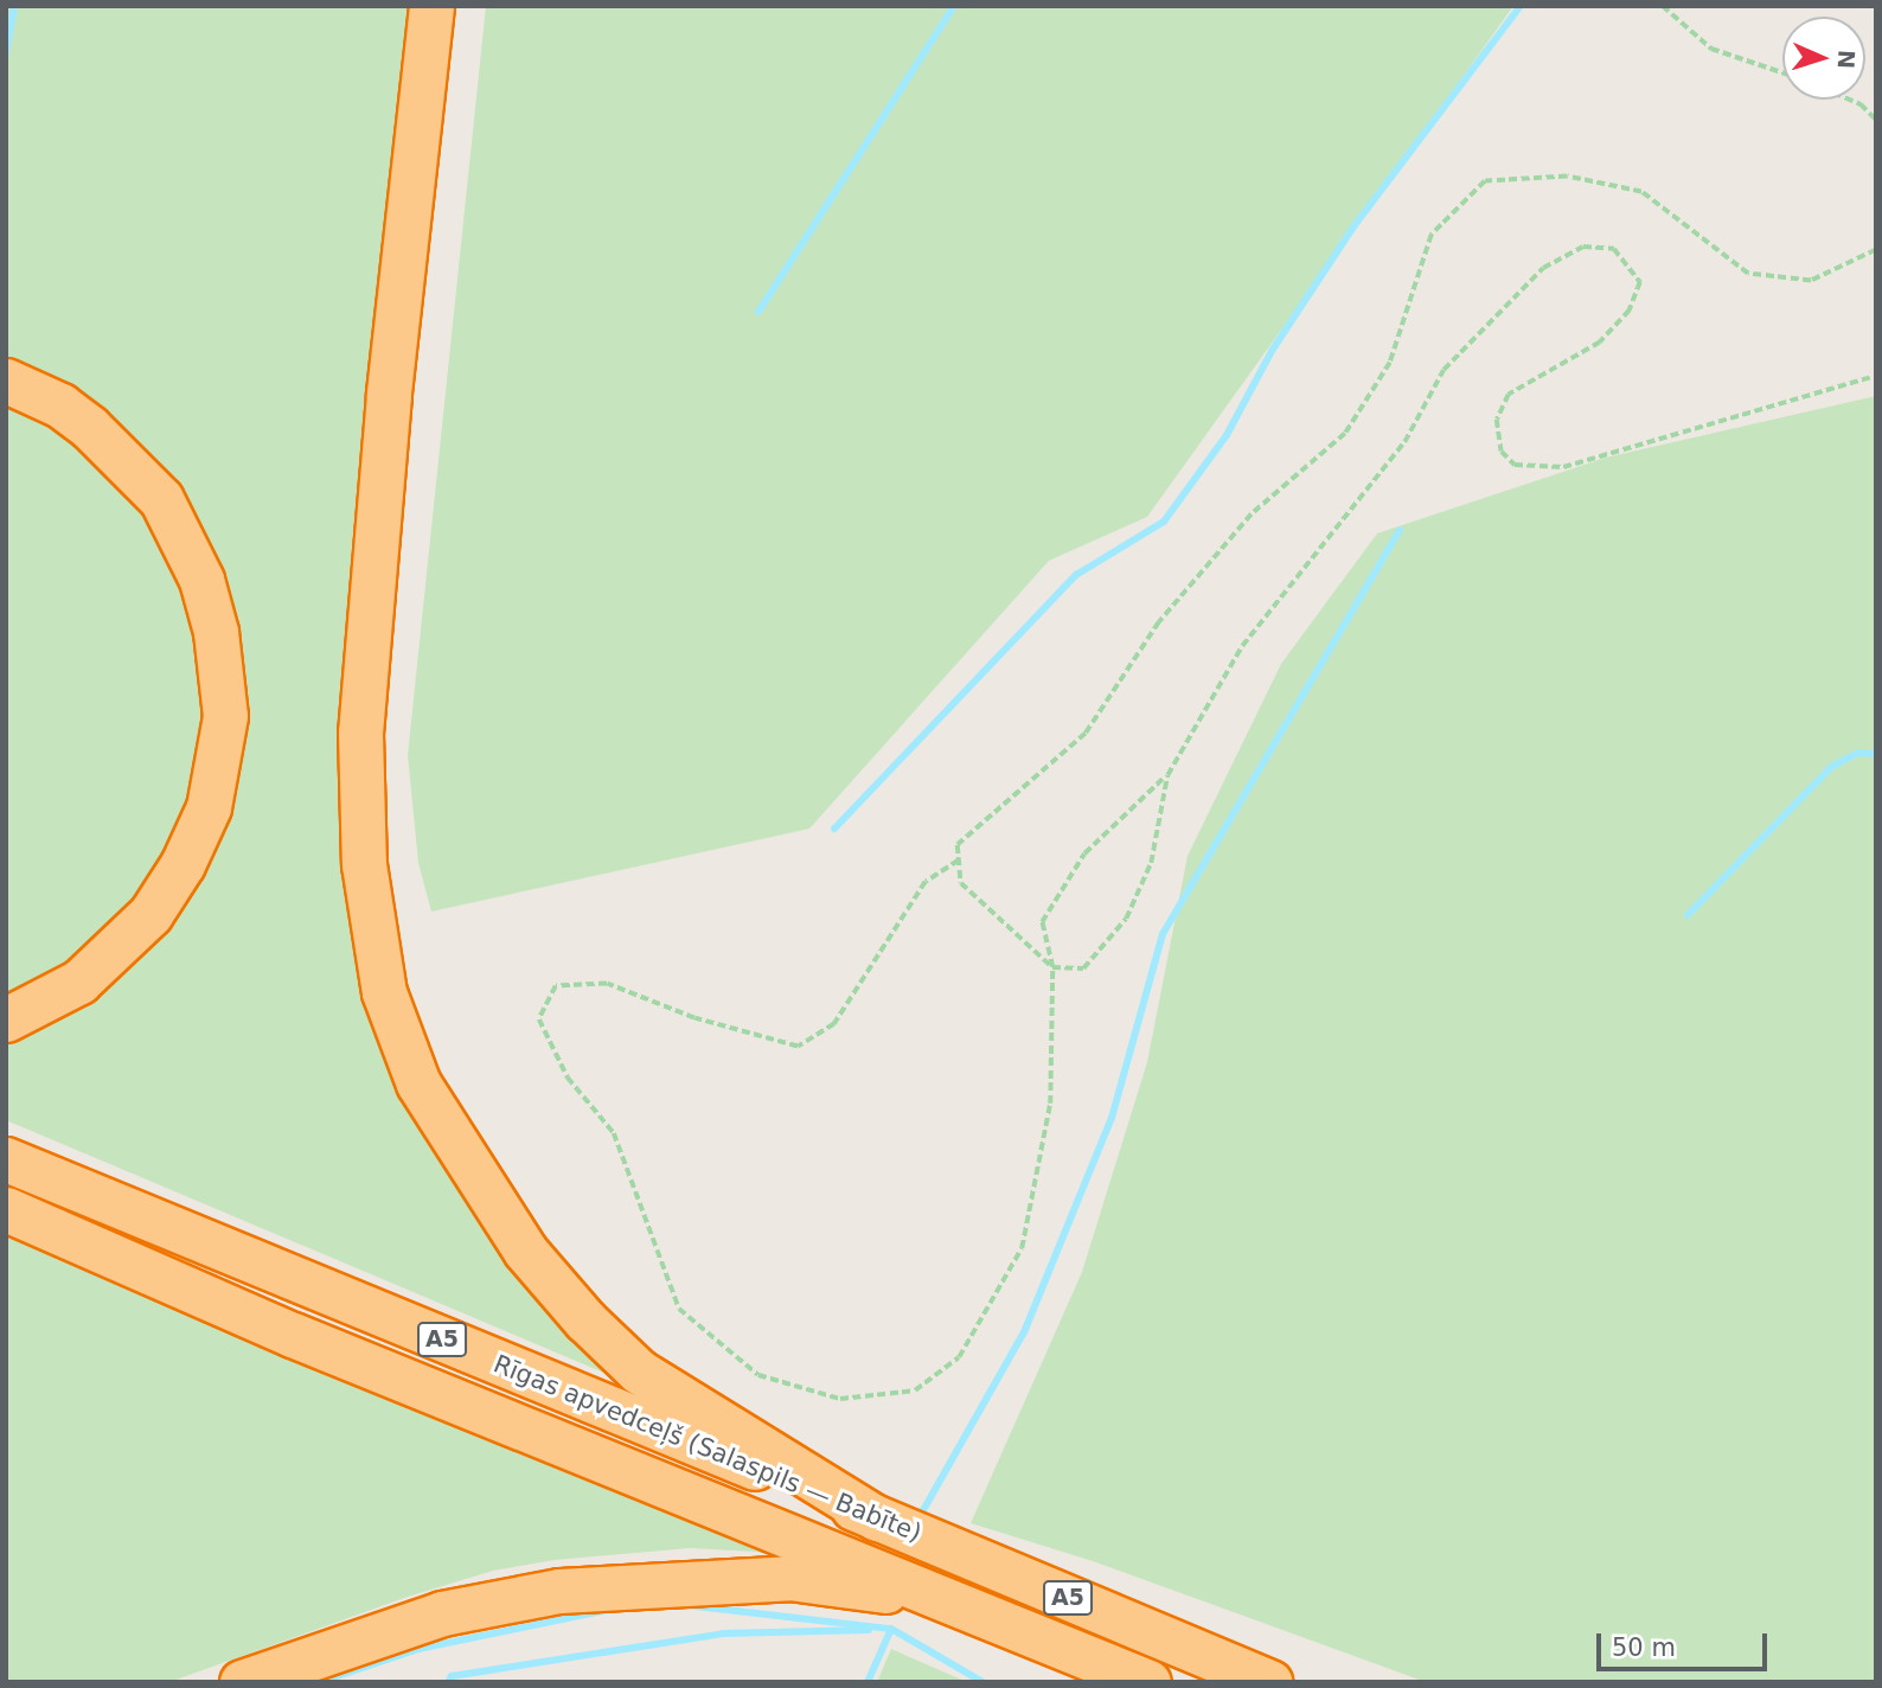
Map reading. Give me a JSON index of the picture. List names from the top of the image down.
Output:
{
  "streets": {
    "highway": ["A5", "Rīgas apvedceļš (Salaspils — Babīte)"]
  },
  "scale_bar": "50 m",
  "north": "right"
}
